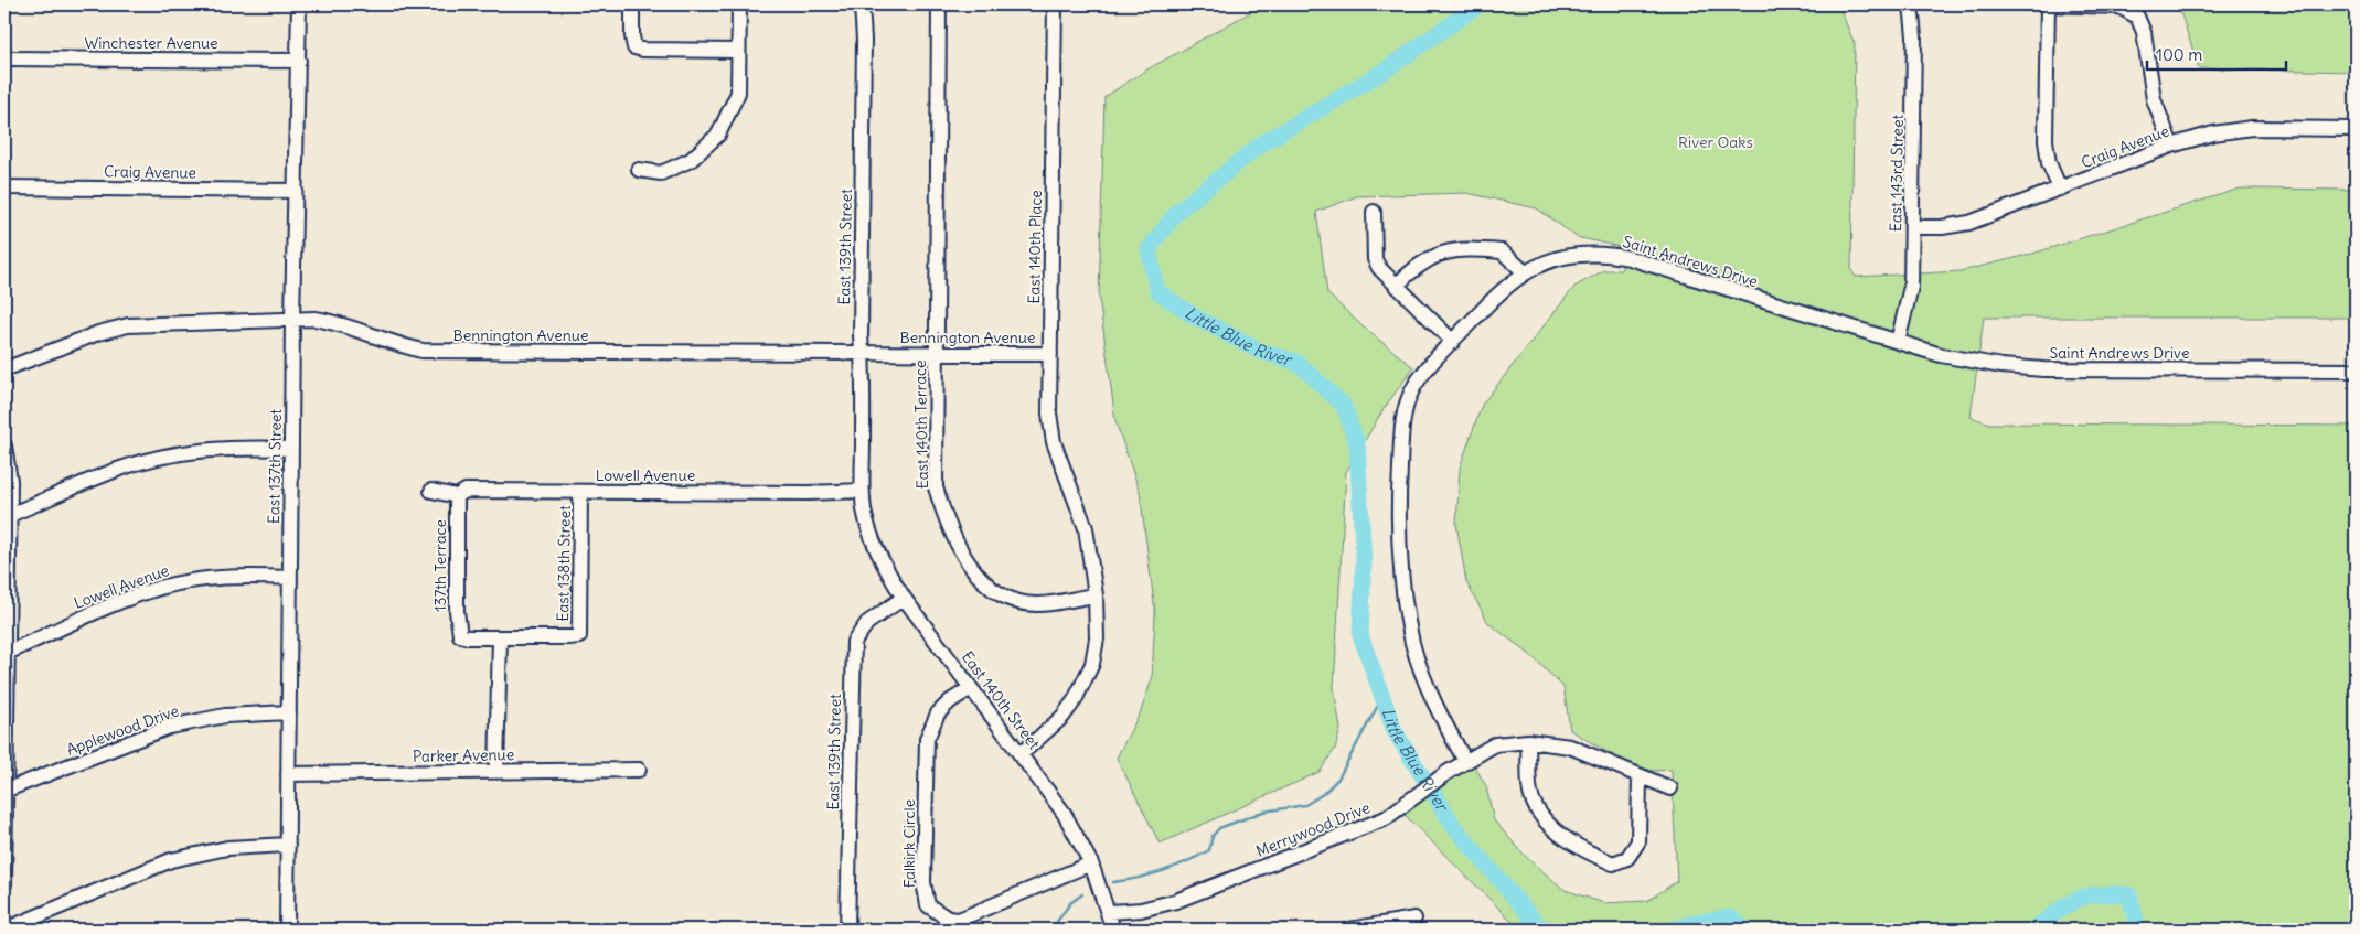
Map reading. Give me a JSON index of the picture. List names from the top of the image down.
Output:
{
  "streets": {
    "street": [
      "Winchester Avenue",
      "Craig Avenue",
      "East 143rd Street",
      "East 139th Street",
      "East 140th Place",
      "Saint Andrews Drive",
      "Bennington Avenue",
      "East 140th Terrace",
      "East 137th Street",
      "Lowell Avenue",
      "East 138th Street",
      "137th Terrace",
      "East 140th Street",
      "Applewood Drive",
      "Parker Avenue",
      "Merrywood Drive",
      "Falkirk Circle"
    ]
  },
  "crossings": [
    ["Winchester Avenue", "East 137th Street"],
    ["Craig Avenue", "East 143rd Street"],
    ["Craig Avenue", "East 137th Street"],
    ["East 143rd Street", "Saint Andrews Drive"],
    ["East 139th Street", "Bennington Avenue"],
    ["East 139th Street", "Lowell Avenue"],
    ["East 139th Street", "East 140th Street"],
    ["East 140th Place", "Bennington Avenue"],
    ["East 140th Place", "East 140th Terrace"],
    ["East 140th Place", "East 140th Street"],
    ["Saint Andrews Drive", "Merrywood Drive"],
    ["Bennington Avenue", "East 140th Terrace"],
    ["Bennington Avenue", "East 137th Street"],
    ["East 137th Street", "Lowell Avenue"],
    ["East 137th Street", "Applewood Drive"],
    ["East 137th Street", "Parker Avenue"],
    ["Lowell Avenue", "East 138th Street"],
    ["Lowell Avenue", "137th Terrace"],
    ["Lowell Avenue", "East 140th Street"],
    ["East 138th Street", "137th Terrace"],
    ["East 140th Street", "Merrywood Drive"],
    ["East 140th Street", "Falkirk Circle"]
  ],
  "water": ["Little Blue River"],
  "parks": ["River Oaks"],
  "scale_bar": "100 m"
}
